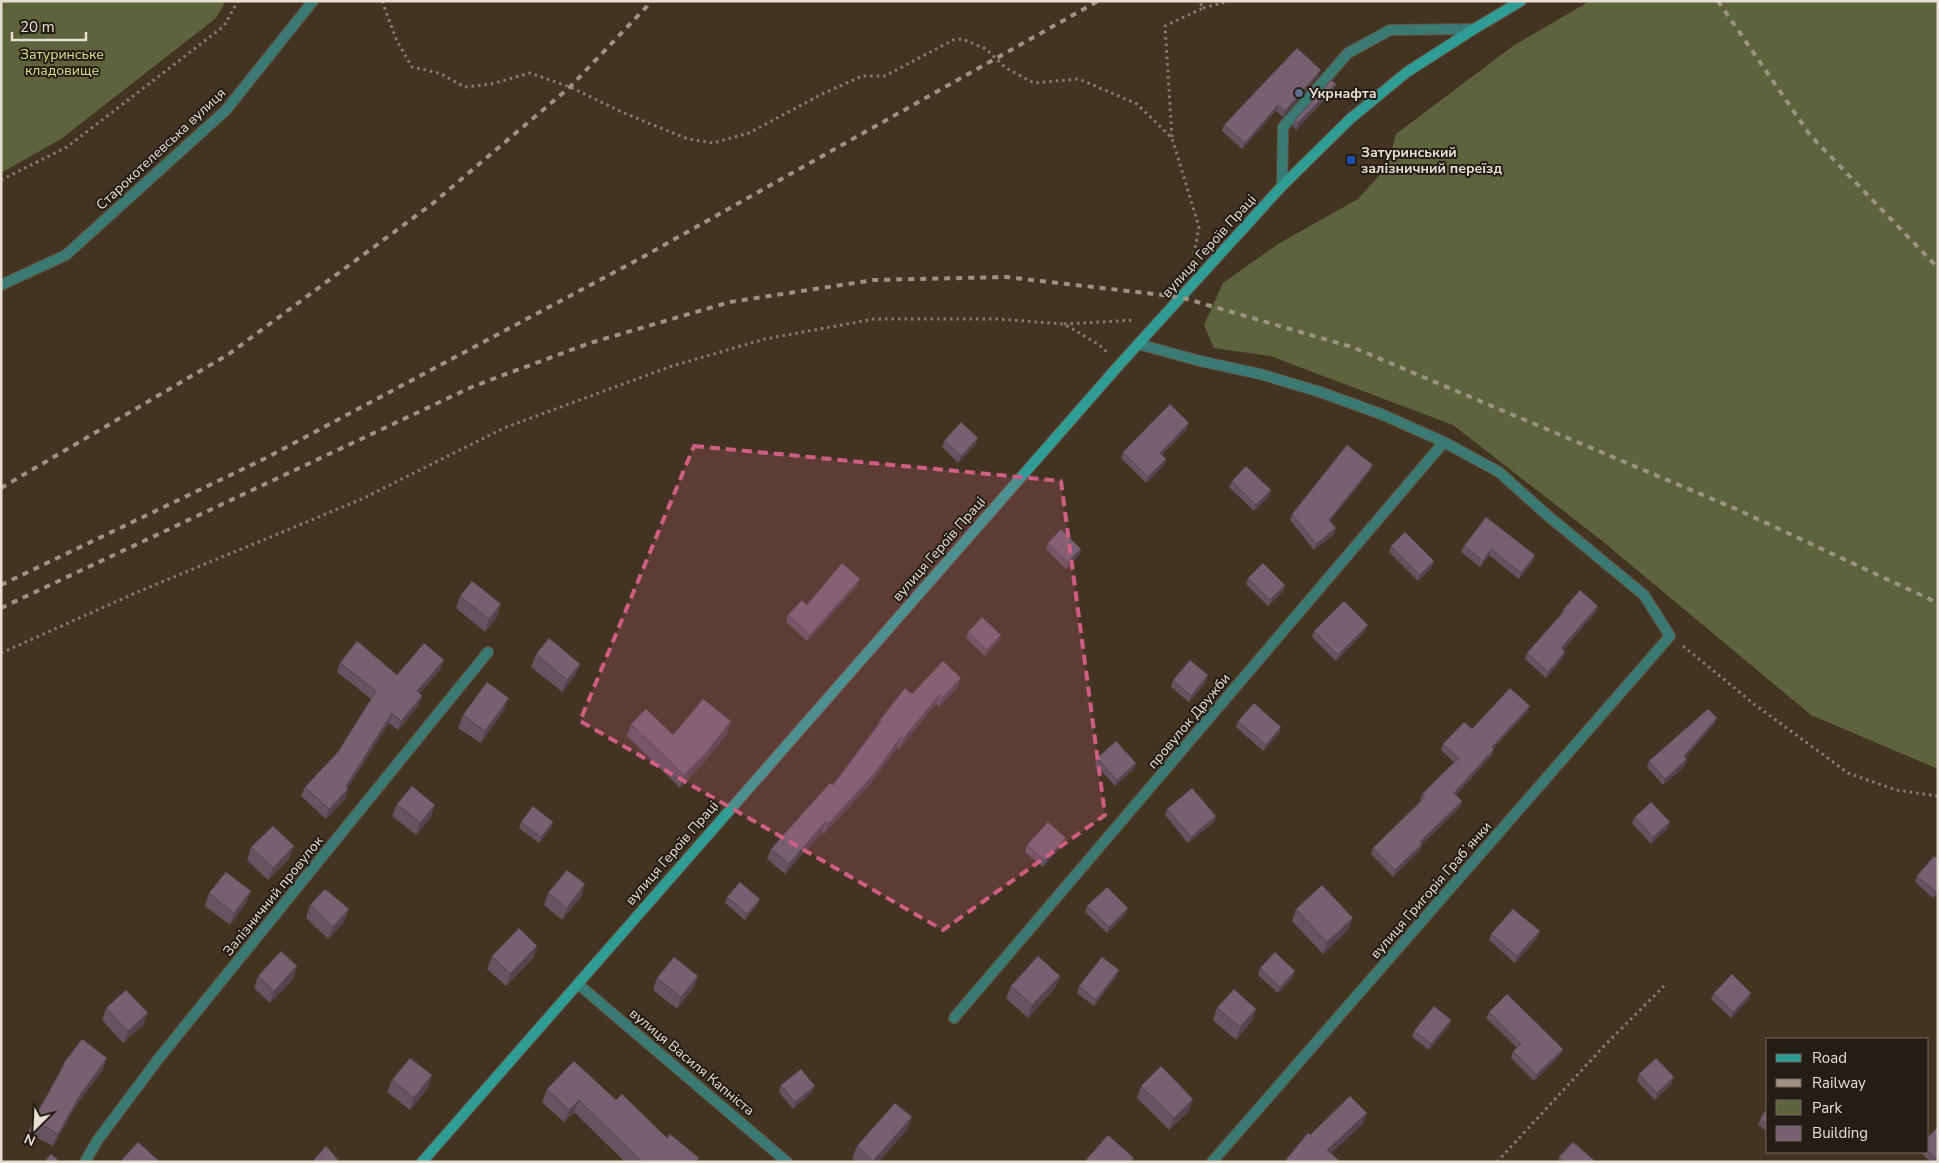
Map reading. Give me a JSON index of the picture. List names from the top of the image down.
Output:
{
  "streets": {
    "main road": ["вулиця Героїв Праці"],
    "street": [
      "Старокотелевська вулиця",
      "провулок Дружби",
      "вулиця Григорія Грабʼянки",
      "Залізничний провулок",
      "вулиця Василя Капніста"
    ]
  },
  "crossings": [
    ["вулиця Героїв Праці", "вулиця Василя Капніста"]
  ],
  "parks": ["Затуринське кладовище"],
  "places": {
    "other": ["Укрнафта"],
    "transit": ["Затуринський залізничний переїзд"]
  },
  "legend": [
    "Road",
    "Railway",
    "Park",
    "Building"
  ],
  "scale_bar": "20 m",
  "north": "bottom left"
}
